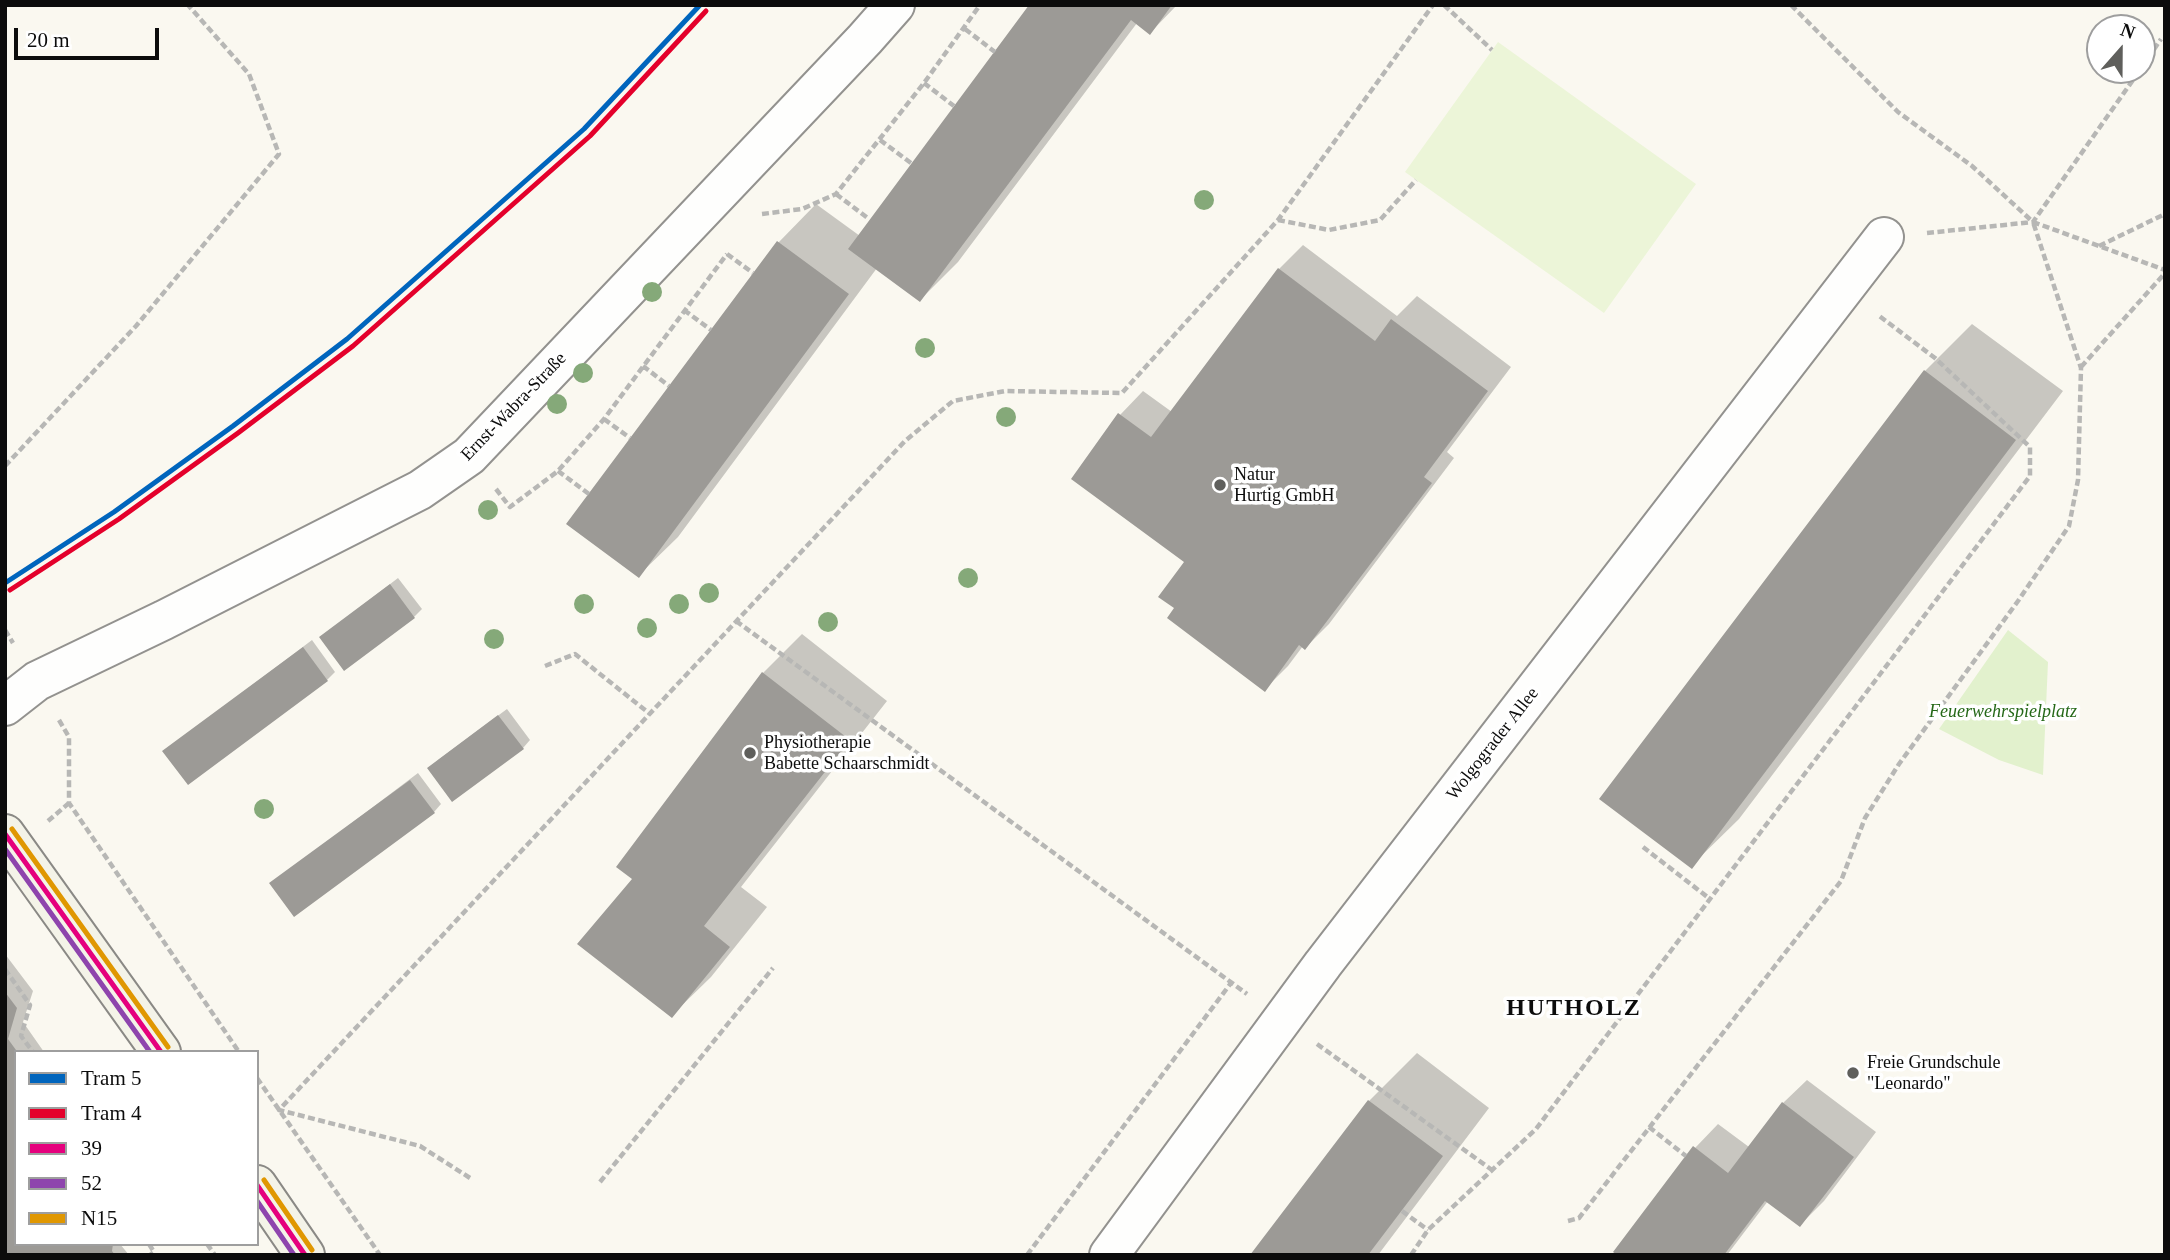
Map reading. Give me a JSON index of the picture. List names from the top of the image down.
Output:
{
  "streets": {
    "street": ["Ernst-Wabra-Straße", "Wolgograder Allee"]
  },
  "districts": ["HUTHOLZ"],
  "parks": ["Feuerwehrspielplatz"],
  "places": ["Natur Hurtig GmbH", "Physiotherapie Babette Schaarschmidt", "Freie Grundschule \"Leonardo\""],
  "lines": [
    "tram line 5",
    "tram line 4",
    "transit line N15",
    "transit line 39",
    "transit line 52"
  ],
  "legend": [
    "Tram 5",
    "Tram 4",
    "39",
    "52",
    "N15"
  ],
  "scale_bar": "20 m",
  "north": "top"
}
